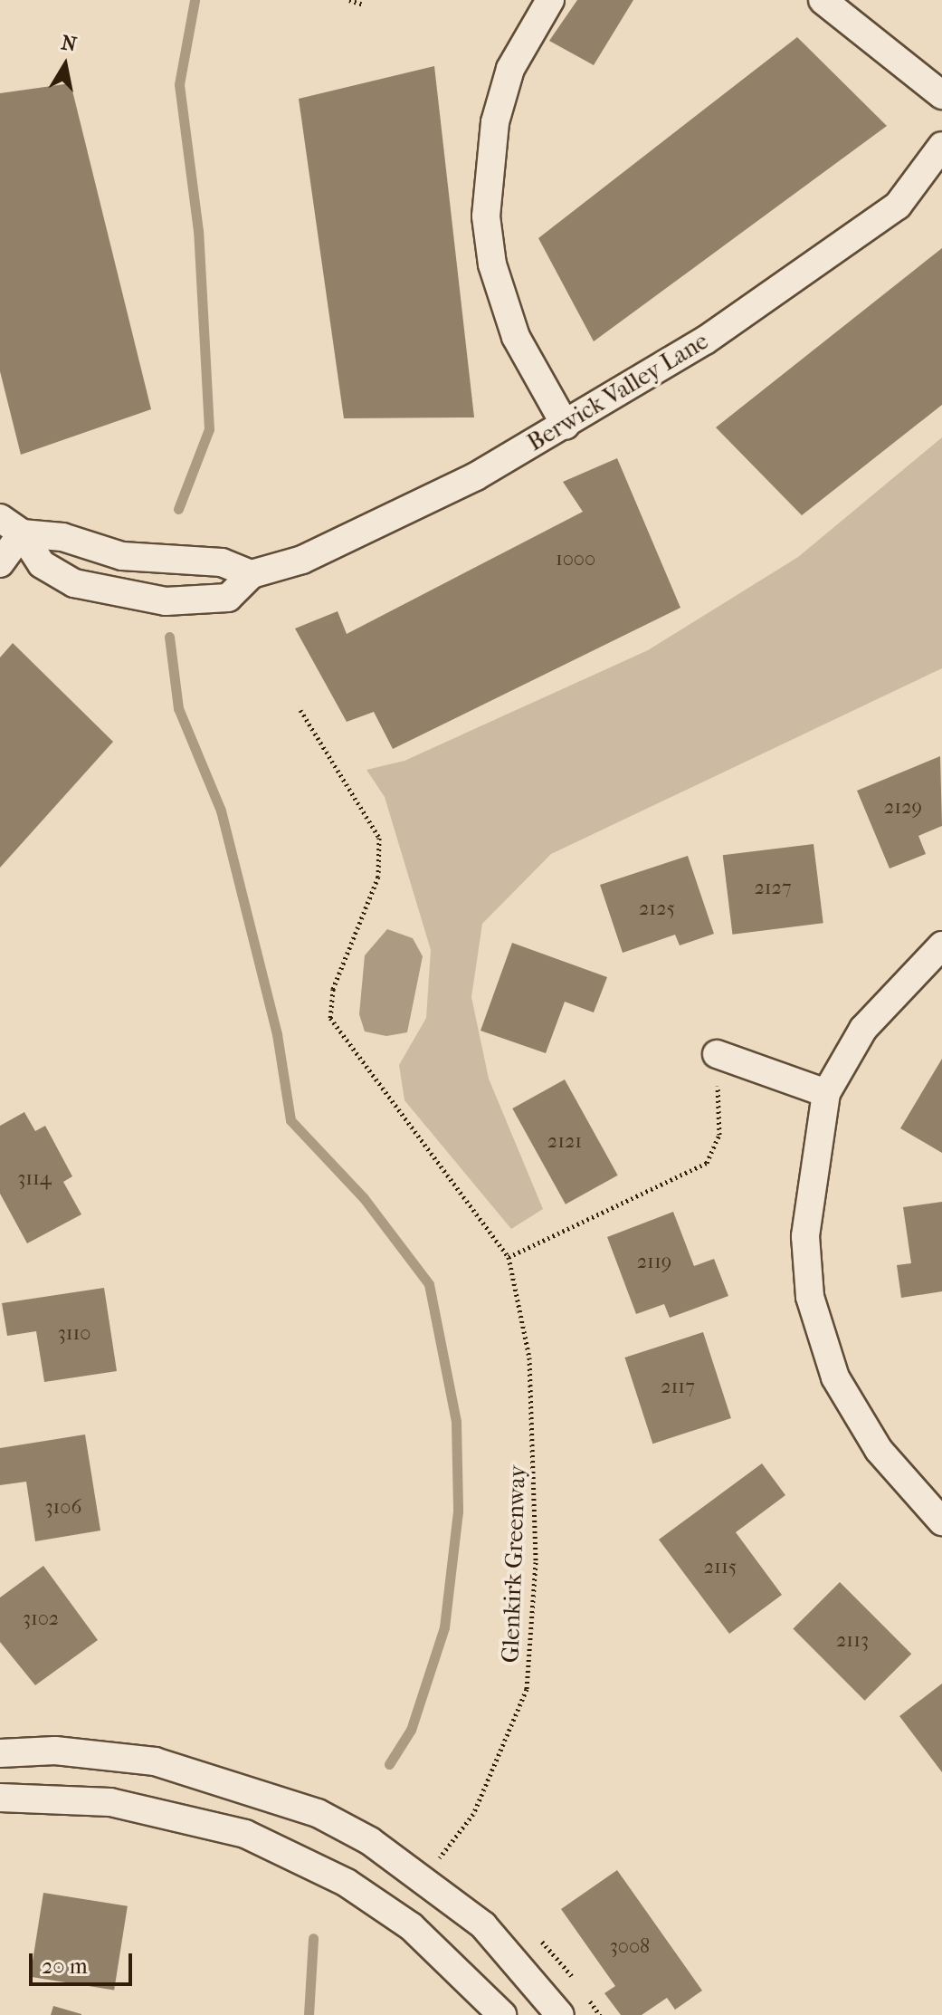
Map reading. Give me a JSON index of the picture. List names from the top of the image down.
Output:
{
  "streets": {
    "street": ["Berwick Valley Lane"],
    "path": ["Glenkirk Greenway"]
  },
  "house_numbers": [
    "1000",
    "2129",
    "2127",
    "2125",
    "2121",
    "3114",
    "2119",
    "3110",
    "2117",
    "3106",
    "2115",
    "3102",
    "2113",
    "3008"
  ],
  "scale_bar": "20 m",
  "north": "top"
}
